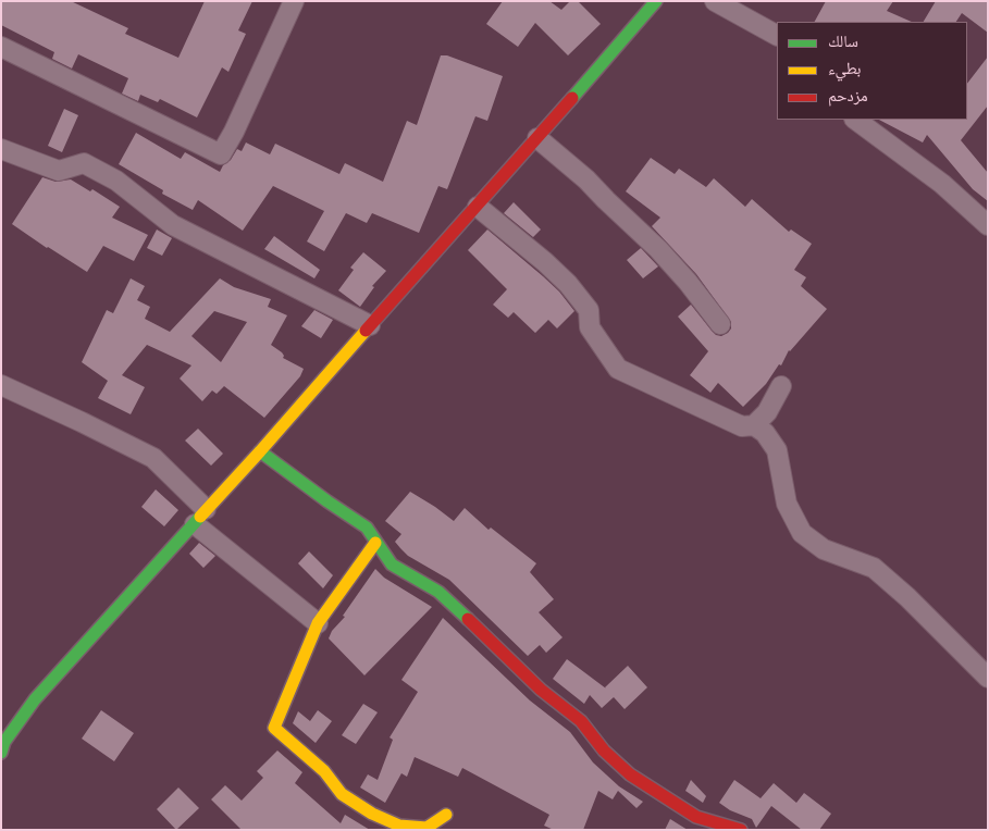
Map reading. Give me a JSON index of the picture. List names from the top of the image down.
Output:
{
  "legend": ["سالك", "بطيء", "مزدحم"]
}
